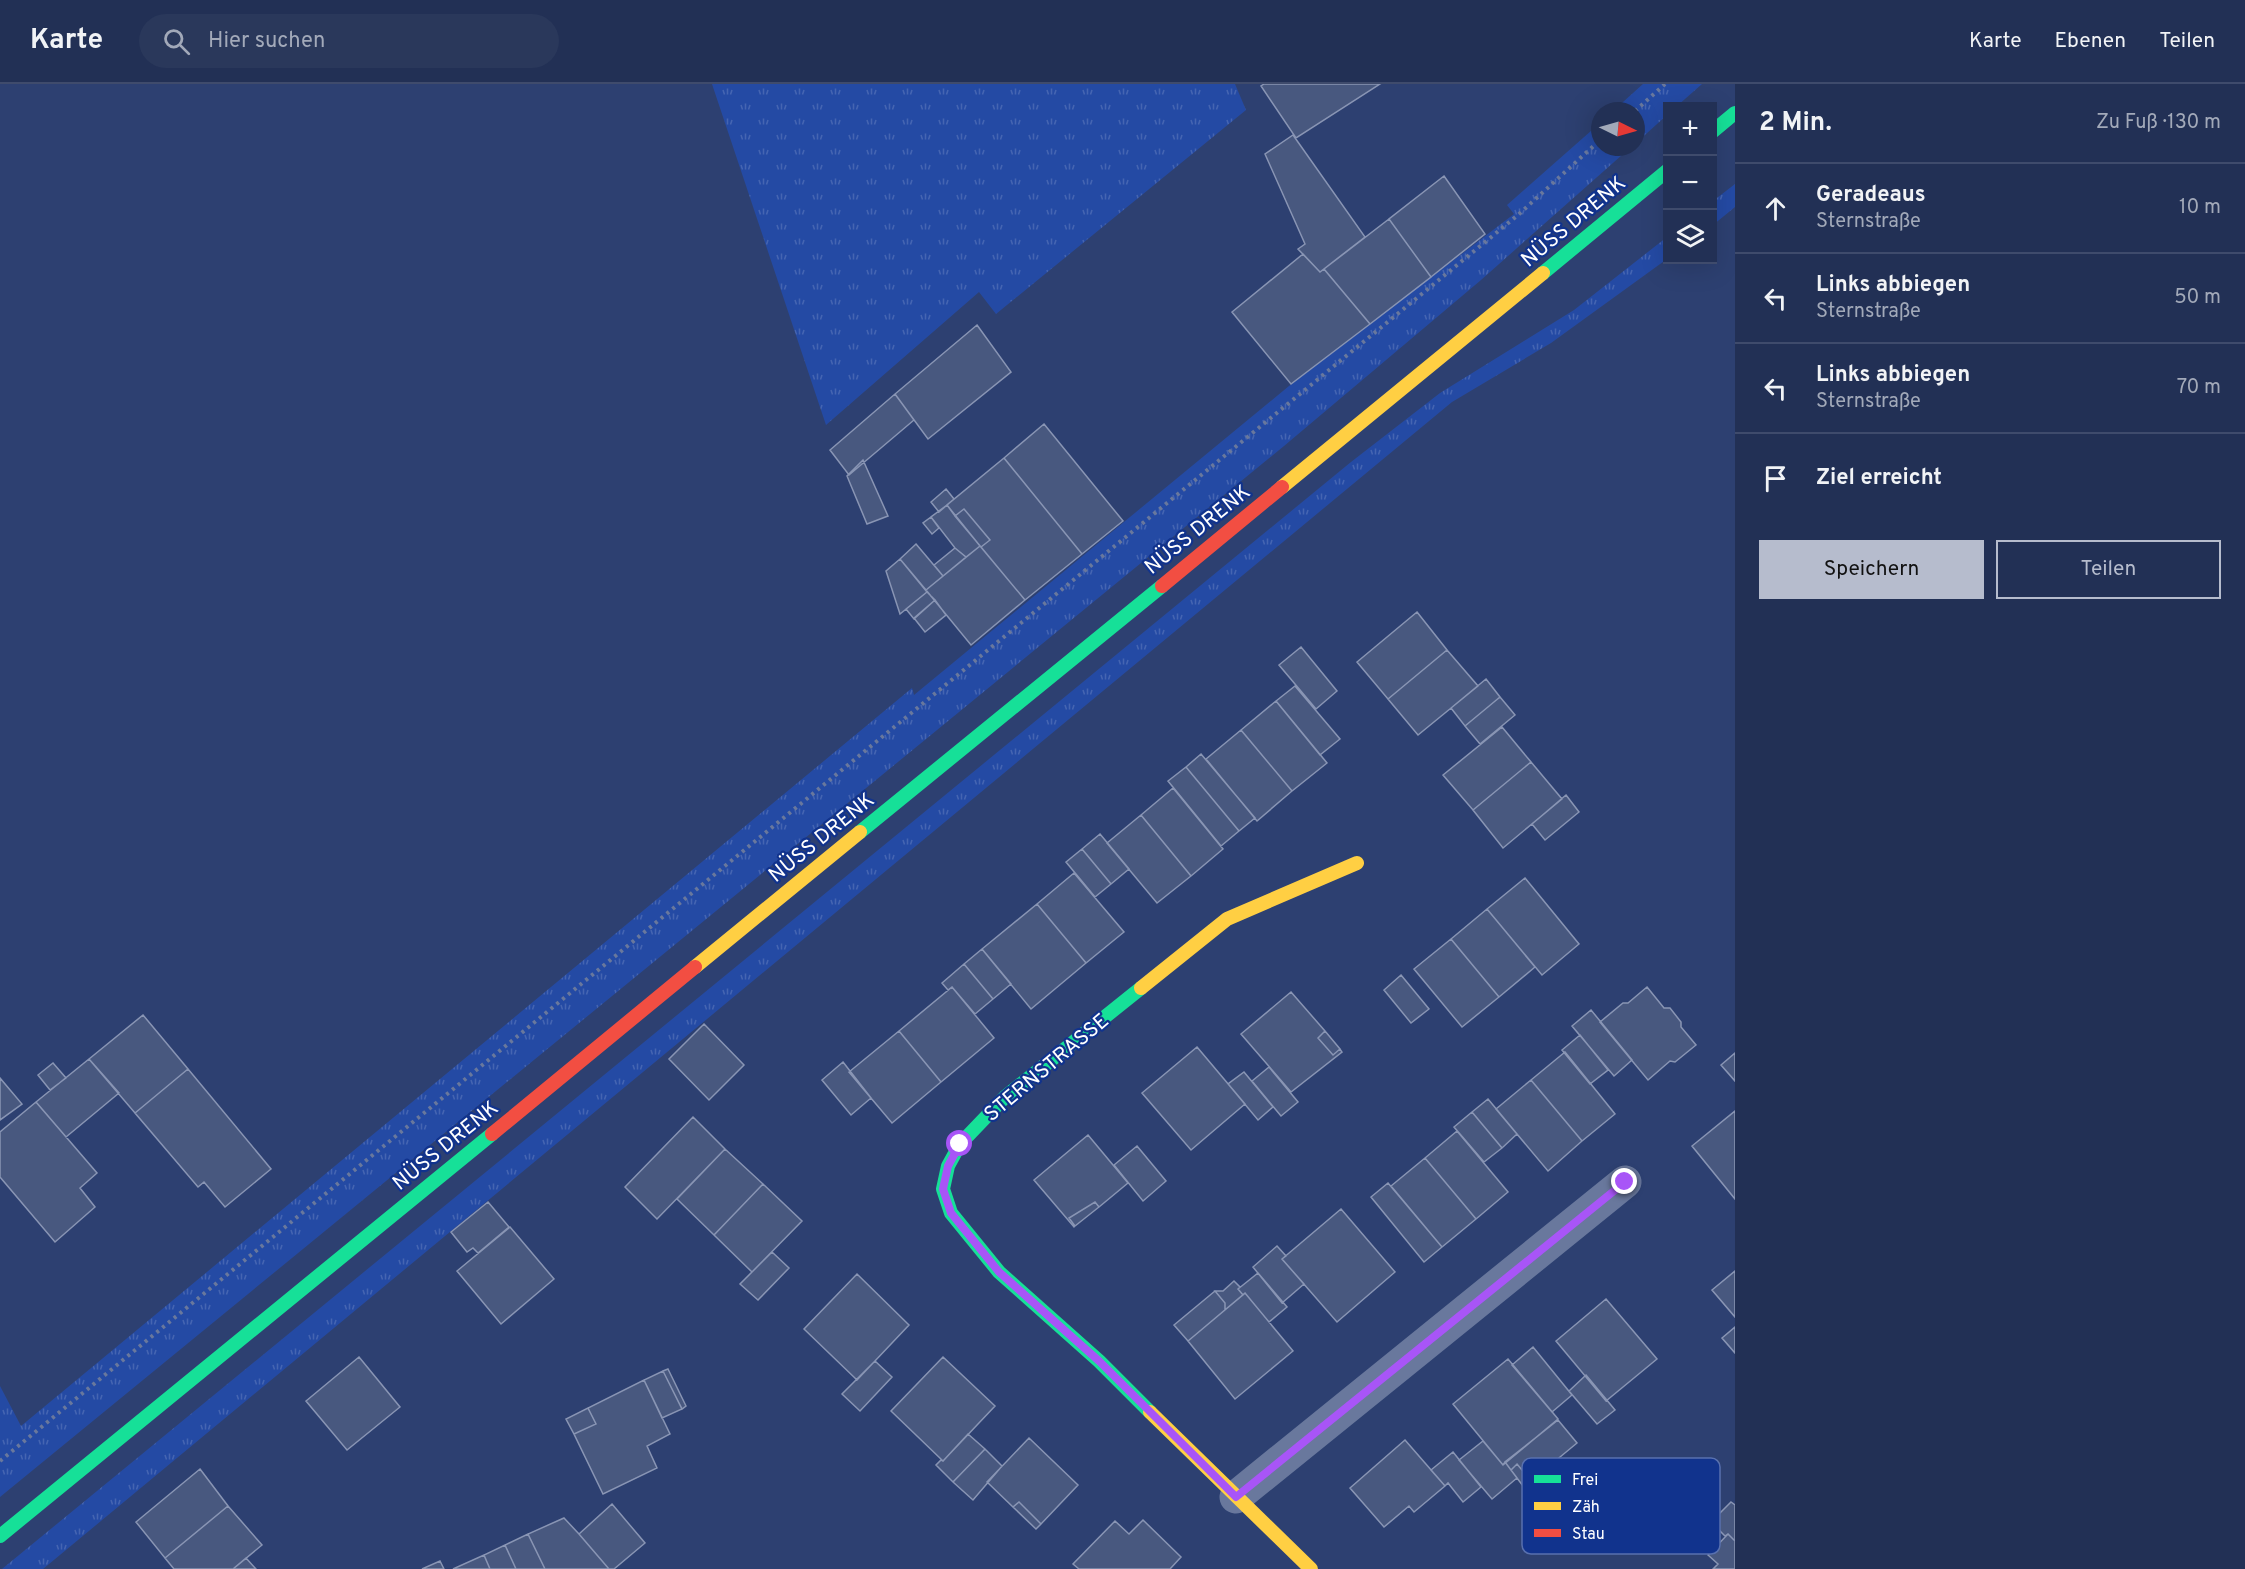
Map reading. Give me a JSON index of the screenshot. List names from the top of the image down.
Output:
{
  "streets": {
    "main road": ["NÜSS DRENK", "STERNSTRASSE"]
  },
  "legend": ["Frei", "Zäh", "Stau"],
  "north": "right",
  "page": {
    "header": "Karte",
    "search": "Hier suchen",
    "nav": ["Karte", "Ebenen", "Teilen"],
    "heading": ["2 Min.", "Zu Fuß · 130 m"],
    "map_buttons": ["+", "−"],
    "list": [
      ["Geradeaus", "Sternstraße", "10 m"],
      ["Links abbiegen", "Sternstraße", "50 m"],
      ["Links abbiegen", "Sternstraße", "70 m"],
      "Ziel erreicht"
    ],
    "buttons": ["Speichern", "Teilen"]
  }
}
